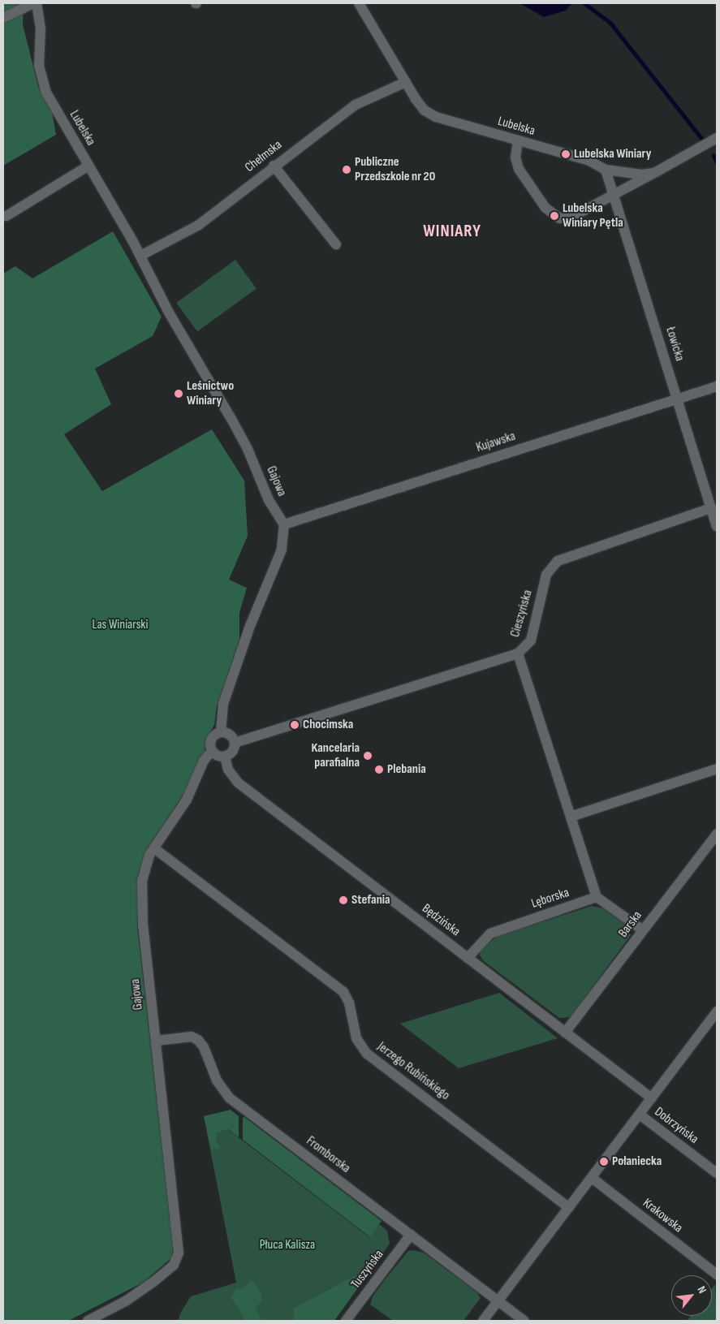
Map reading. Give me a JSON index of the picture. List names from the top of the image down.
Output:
{
  "streets": {
    "street": [
      "Lubelska",
      "Chełmska",
      "Łowicka",
      "Kujawska",
      "Gajowa",
      "Cieszyńska",
      "Lęborska",
      "Będzińska",
      "Barska",
      "Jerzego Rubińskiego",
      "Dobrzyńska",
      "Fromborska",
      "Krakowska",
      "Tuszyńska"
    ]
  },
  "crossings": [
    ["Lubelska", "Chełmska"],
    ["Lubelska", "Łowicka"],
    ["Lubelska", "Gajowa"],
    ["Chełmska", "Gajowa"],
    ["Łowicka", "Kujawska"],
    ["Łowicka", "Cieszyńska"],
    ["Kujawska", "Gajowa"],
    ["Gajowa", "Będzińska"],
    ["Gajowa", "Jerzego Rubińskiego"],
    ["Gajowa", "Fromborska"],
    ["Cieszyńska", "Lęborska"],
    ["Lęborska", "Będzińska"],
    ["Będzińska", "Barska"],
    ["Fromborska", "Tuszyńska"]
  ],
  "districts": ["WINIARY"],
  "parks": ["Las Winiarski", "Płuca Kalisza"],
  "places": [
    "Lubelska Winiary",
    "Publiczne Przedszkole nr 20",
    "Lubelska Winiary Pętla",
    "Leśnictwo Winiary",
    "Chocimska",
    "Kancelaria parafialna",
    "Plebania",
    "Stefania",
    "Połaniecka"
  ],
  "north": "top right"
}
